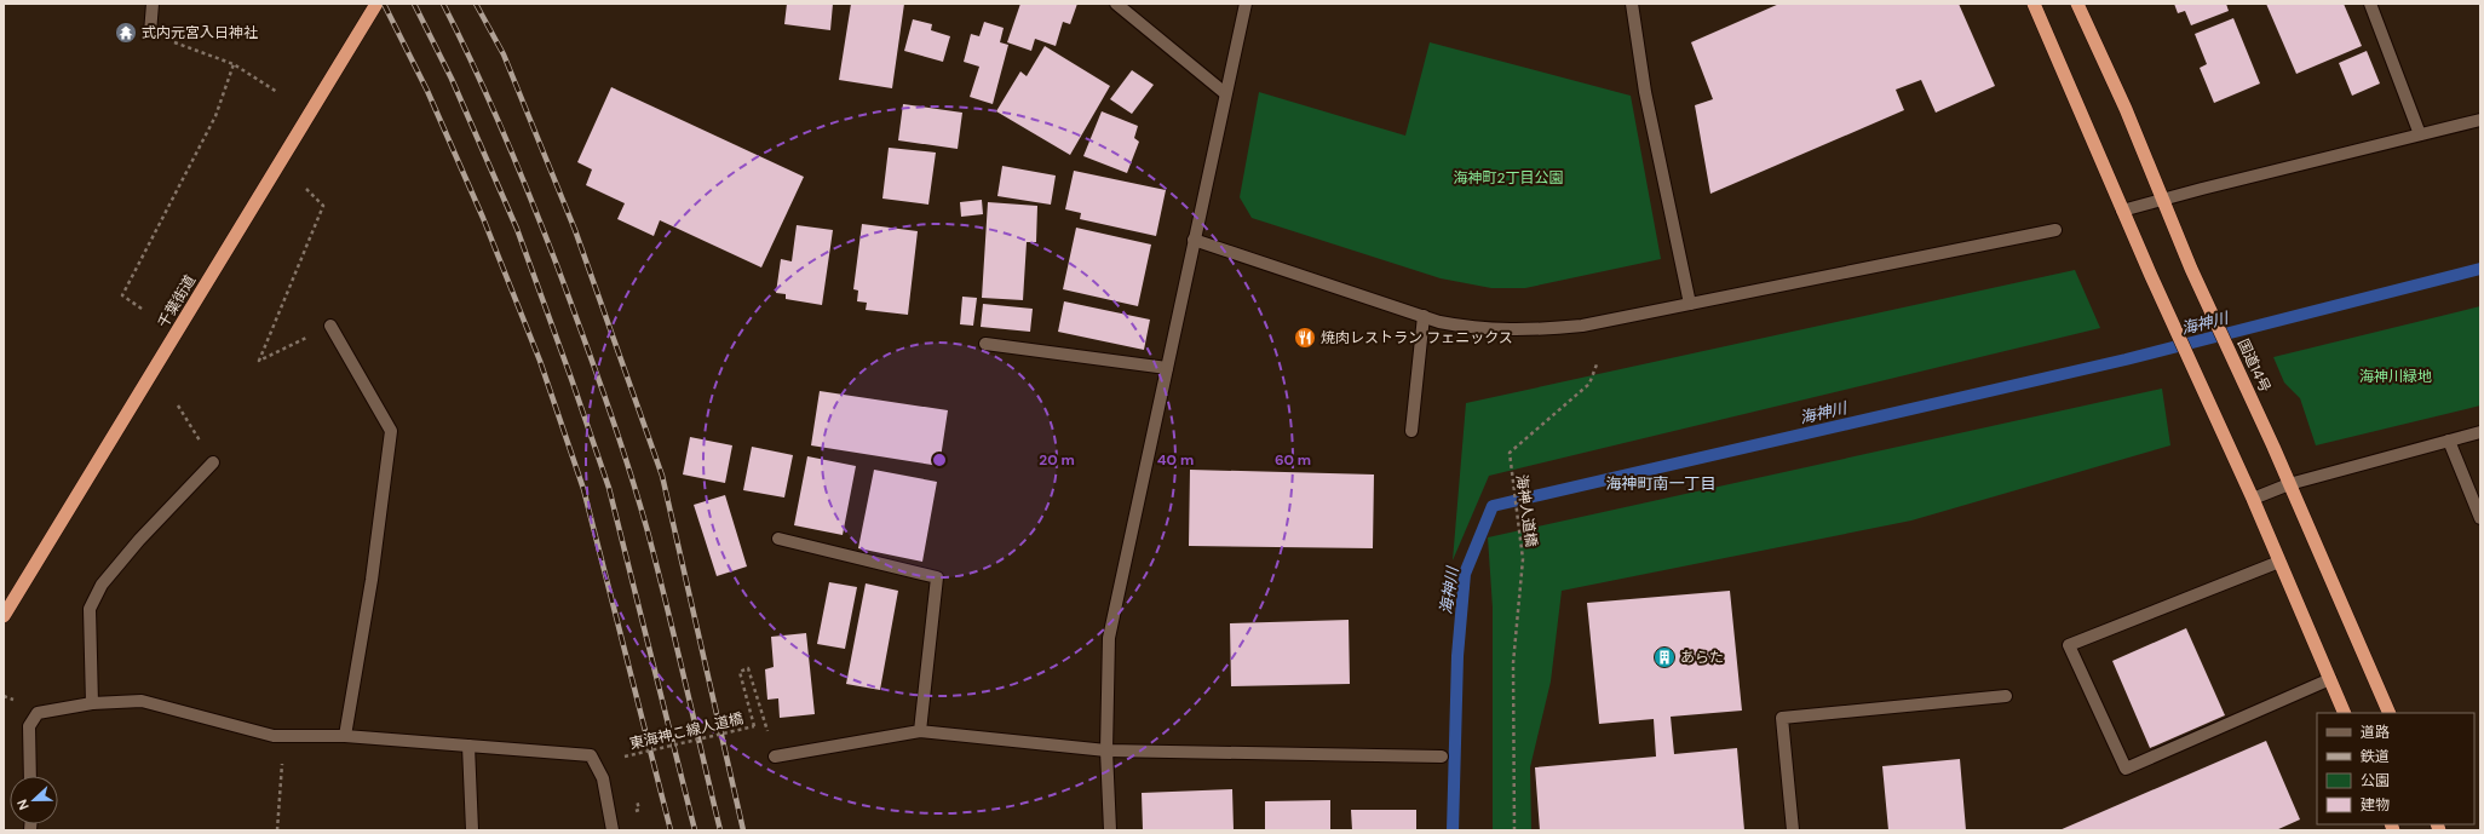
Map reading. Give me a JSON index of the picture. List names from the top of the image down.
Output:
{
  "streets": {
    "highway": ["千葉街道", "国道14号"],
    "path": ["海神人道橋", "東海神こ線人道橋"]
  },
  "districts": ["海神町南一丁目"],
  "water": ["海神川"],
  "parks": ["海神町2丁目公園", "海神川緑地"],
  "places": {
    "temple": ["式内元宮入日神社"],
    "restaurant": ["焼肉レストラン フェニックス"],
    "building": ["あらた"]
  },
  "legend": [
    "道路",
    "鉄道",
    "公園",
    "建物"
  ],
  "north": "left",
  "rings": ["20 m", "40 m", "60 m"]
}
